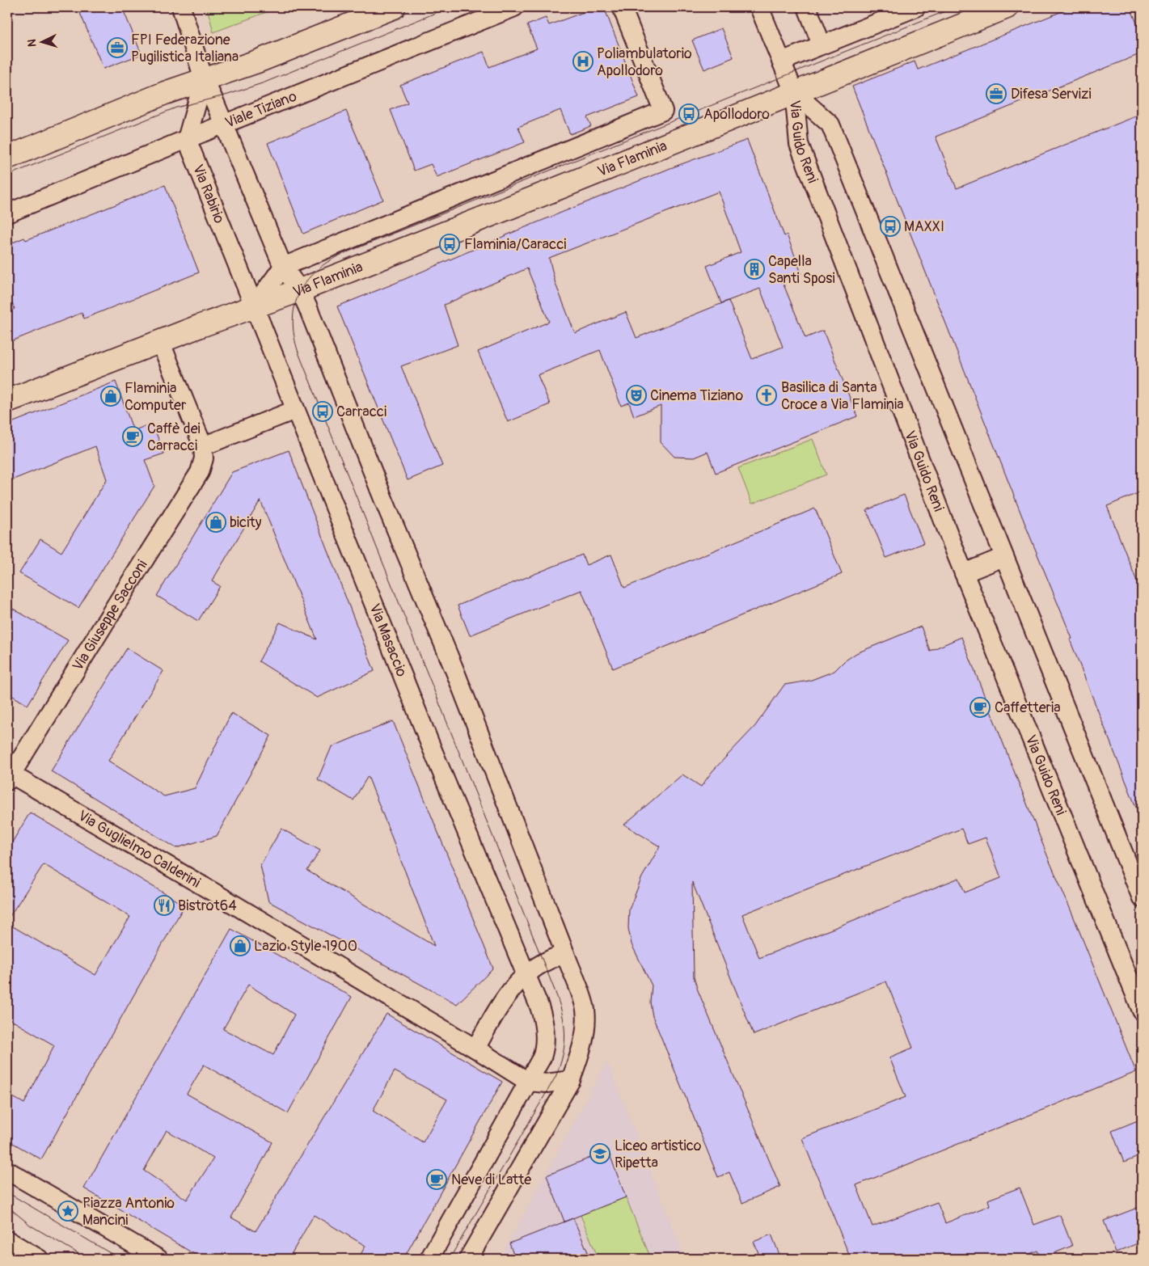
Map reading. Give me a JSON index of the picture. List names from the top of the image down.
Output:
{
  "streets": {
    "street": [
      "Viale Tiziano",
      "Via Guido Reni",
      "Via Flaminia",
      "Via Rabirio",
      "Via Giuseppe Sacconi",
      "Via Masaccio",
      "Via Guglielmo Calderini"
    ]
  },
  "crossings": [
    ["Viale Tiziano", "Via Rabirio"],
    ["Via Guido Reni", "Via Flaminia"],
    ["Via Flaminia", "Via Rabirio"],
    ["Via Flaminia", "Via Masaccio"],
    ["Via Rabirio", "Via Masaccio"],
    ["Via Giuseppe Sacconi", "Via Guglielmo Calderini"],
    ["Via Masaccio", "Via Guglielmo Calderini"]
  ],
  "places": {
    "office": ["FPI Federazione Pugilistica Italiana", "Difesa Servizi"],
    "hospital": ["Poliambulatorio Apollodoro"],
    "bus stop": [
      "Apollodoro",
      "MAXXI",
      "Flaminia/Caracci",
      "Carracci"
    ],
    "building": ["Capella Santi Sposi"],
    "theatre": ["Cinema Tiziano"],
    "church": ["Basilica di Santa Croce a Via Flaminia"],
    "shop": ["Flaminia Computer", "bicity", "Lazio Style 1900"],
    "cafe": ["Caffè dei Carracci", "Caffetteria", "Neve di Latte"],
    "restaurant": ["Bistrot64"],
    "school or university": ["Liceo artistico Ripetta"],
    "place": ["Piazza Antonio Mancini"]
  },
  "north": "left"
}
